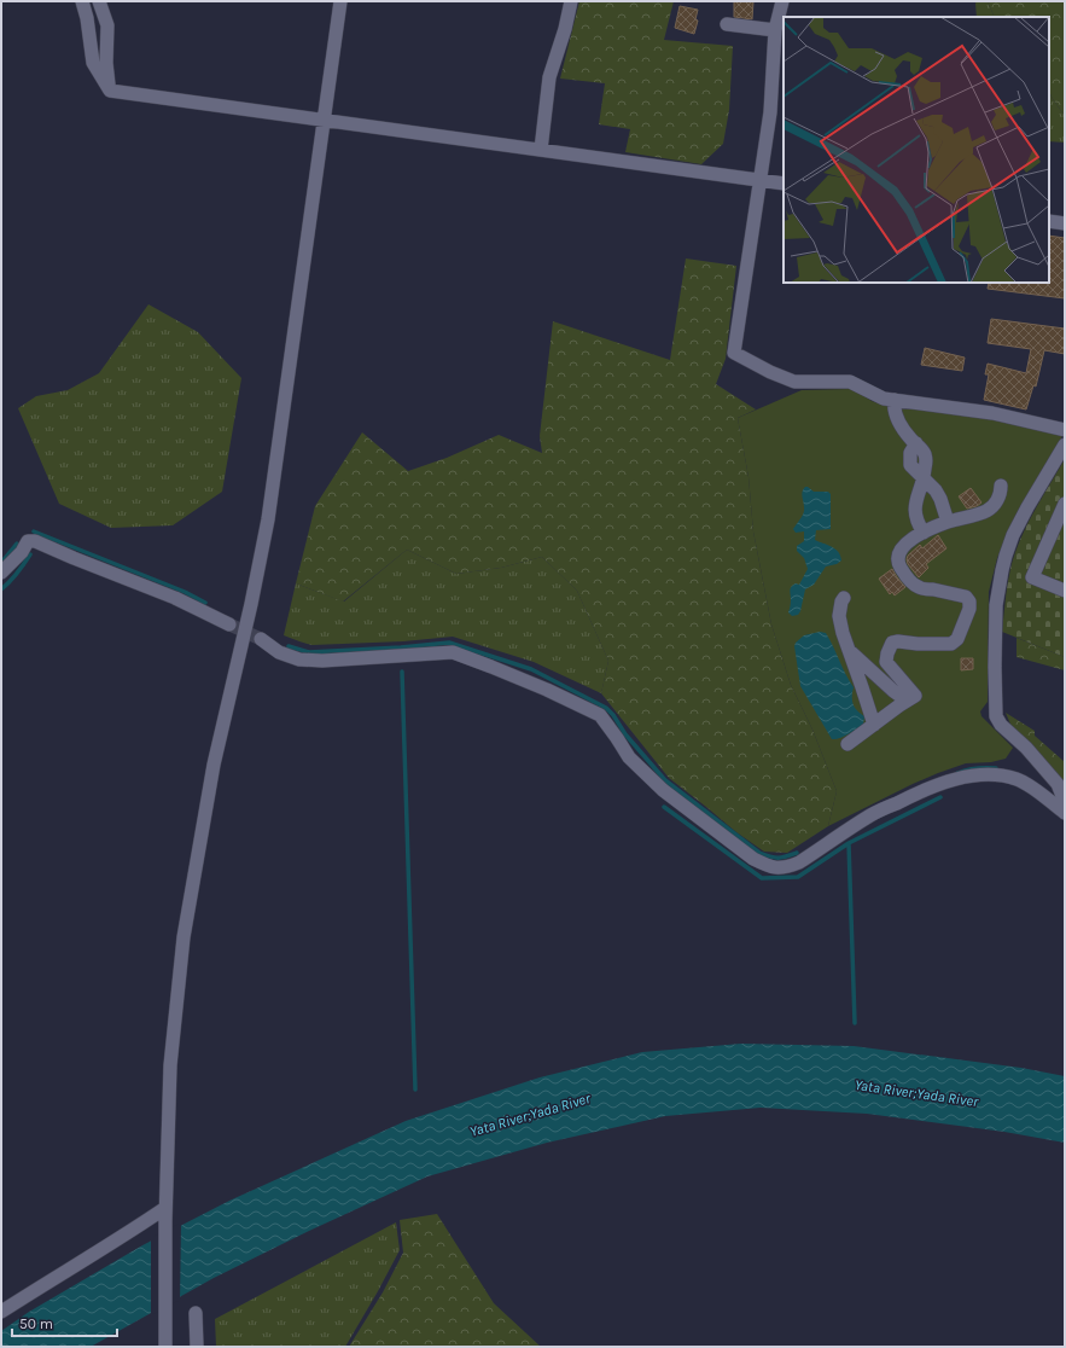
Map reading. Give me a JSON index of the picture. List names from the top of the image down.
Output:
{
  "water": ["Yata River;Yada River"],
  "scale_bar": "50 m"
}
